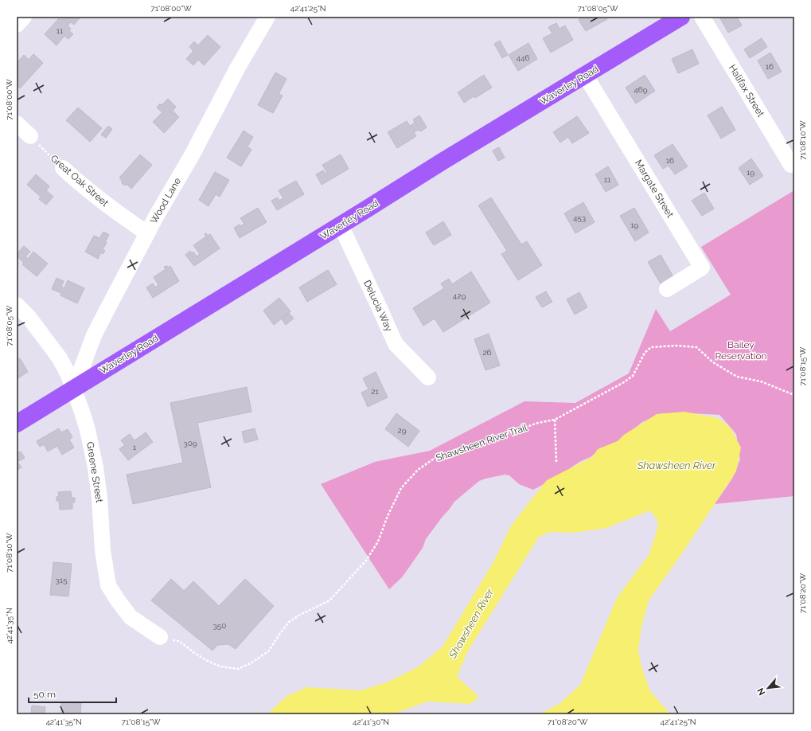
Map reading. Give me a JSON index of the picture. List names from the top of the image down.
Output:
{
  "streets": {
    "main road": ["Waverley Road"],
    "street": [
      "Halifax Street",
      "Great Oak Street",
      "Margate Street",
      "Wood Lane",
      "Delucia Way",
      "Greene Street"
    ],
    "path": ["Shawsheen River Trail"]
  },
  "crossings": [
    ["Waverley Road", "Margate Street"],
    ["Waverley Road", "Wood Lane"],
    ["Waverley Road", "Delucia Way"],
    ["Waverley Road", "Greene Street"],
    ["Great Oak Street", "Wood Lane"],
    ["Wood Lane", "Greene Street"],
    ["Shawsheen River Trail", "Greene Street"]
  ],
  "water": ["Shawsheen River"],
  "parks": ["Bailey Reservation"],
  "house_numbers": [
    "11",
    "446",
    "16",
    "469",
    "16",
    "19",
    "11",
    "453",
    "19",
    "429",
    "26",
    "21",
    "29",
    "309",
    "1",
    "315",
    "350"
  ],
  "scale_bar": "50 m",
  "north": "bottom left",
  "coordinates": [
    "71°08'00\"W",
    "42°41'25\"N",
    "71°08'05\"W",
    "71°08'10\"W",
    "71°08'15\"W",
    "71°08'20\"W",
    "42°41'35\"N",
    "42°41'30\"N"
  ]
}
